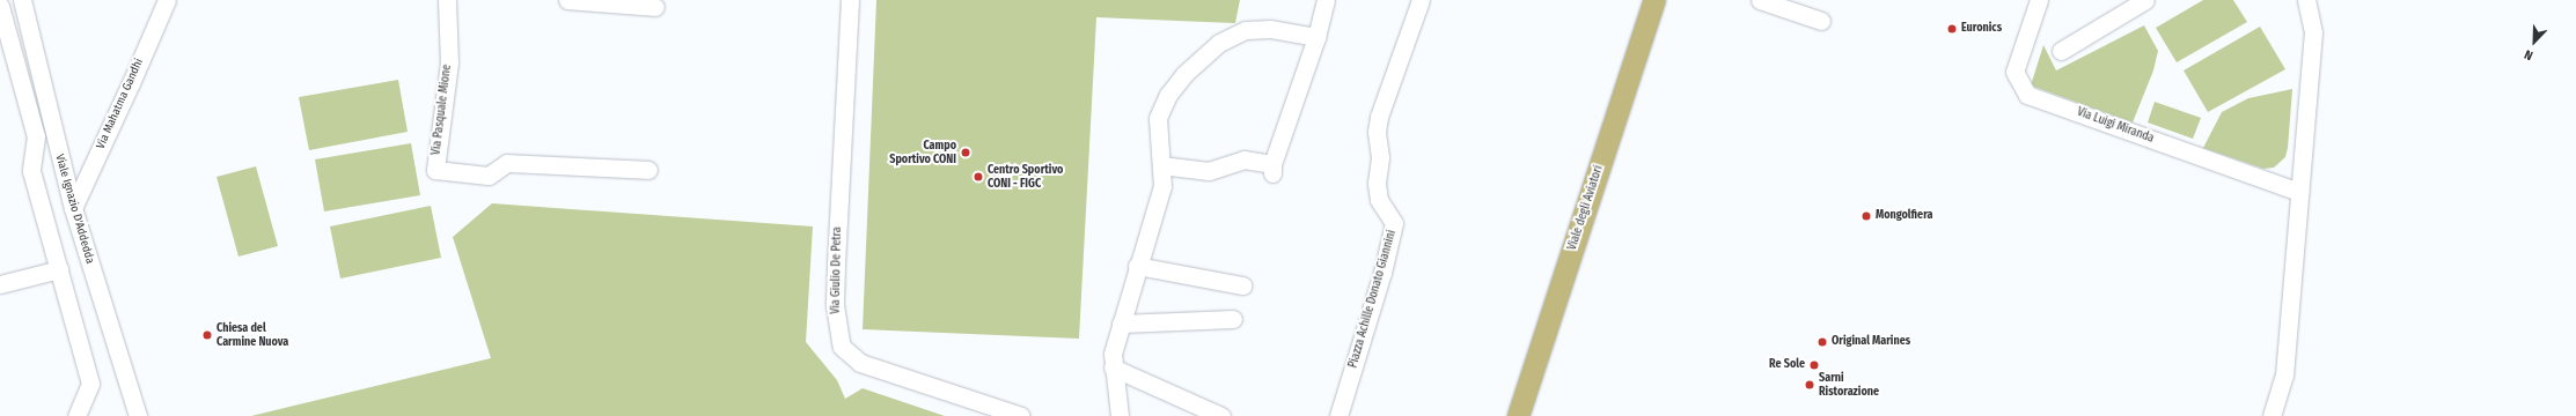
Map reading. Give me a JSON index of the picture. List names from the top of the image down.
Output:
{
  "streets": {
    "main road": ["Viale degli Aviatori"],
    "street": [
      "Via Mahatma Gandhi",
      "Via Pasquale Mione",
      "Via Luigi Miranda",
      "Viale Ignazio D'Addedda",
      "Via Giulio De Petra",
      "Piazza Achille Donato Giannini"
    ]
  },
  "crossings": [
    ["Via Mahatma Gandhi", "Viale Ignazio D'Addedda"]
  ],
  "places": [
    "Euronics",
    "Campo Sportivo CONI",
    "Centro Sportivo CONI - FIGC",
    "Mongolfiera",
    "Chiesa del Carmine Nuova",
    "Original Marines",
    "Re Sole",
    "Sarni Ristorazione"
  ],
  "north": "bottom left"
}
